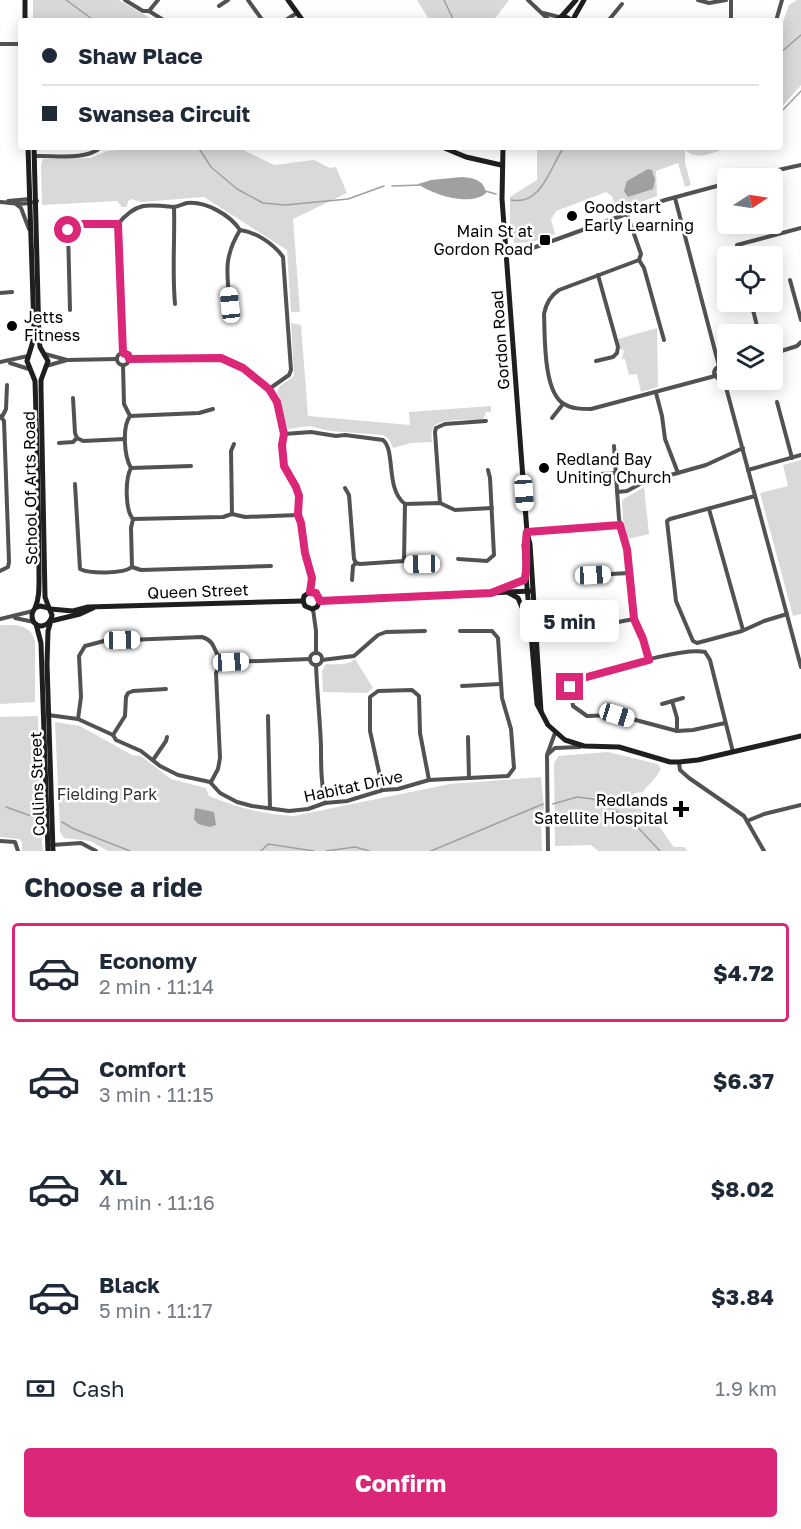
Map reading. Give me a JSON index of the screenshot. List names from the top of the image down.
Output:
{
  "streets": {
    "street": [
      "Gordon Road",
      "School Of Arts Road",
      "Queen Street",
      "Habitat Drive"
    ]
  },
  "crossings": [
    ["School Of Arts Road", "Queen Street"]
  ],
  "parks": ["Fielding Park"],
  "places": {
    "other": ["Goodstart Early Learning", "Jetts Fitness", "Redland Bay Uniting Church"],
    "transit": ["Main St at Gordon Road"],
    "health": ["Redlands Satellite Hospital"]
  },
  "north": "right",
  "page": {
    "banner": ["Shaw Place", "Swansea Circuit"],
    "bubble": "5 min",
    "heading": "Choose a ride",
    "list": [
      {
        "name": "Economy",
        "note": "2 min · 11:14",
        "value": "$4.72"
      },
      {
        "name": "Comfort",
        "note": "3 min · 11:15",
        "value": "$6.37"
      },
      {
        "name": "XL",
        "note": "4 min · 11:16",
        "value": "$8.02"
      },
      {
        "name": "Black",
        "note": "5 min · 11:17",
        "value": "$3.84"
      }
    ],
    "pay": ["Cash", "1.9 km"],
    "buttons": "Confirm"
  }
}
